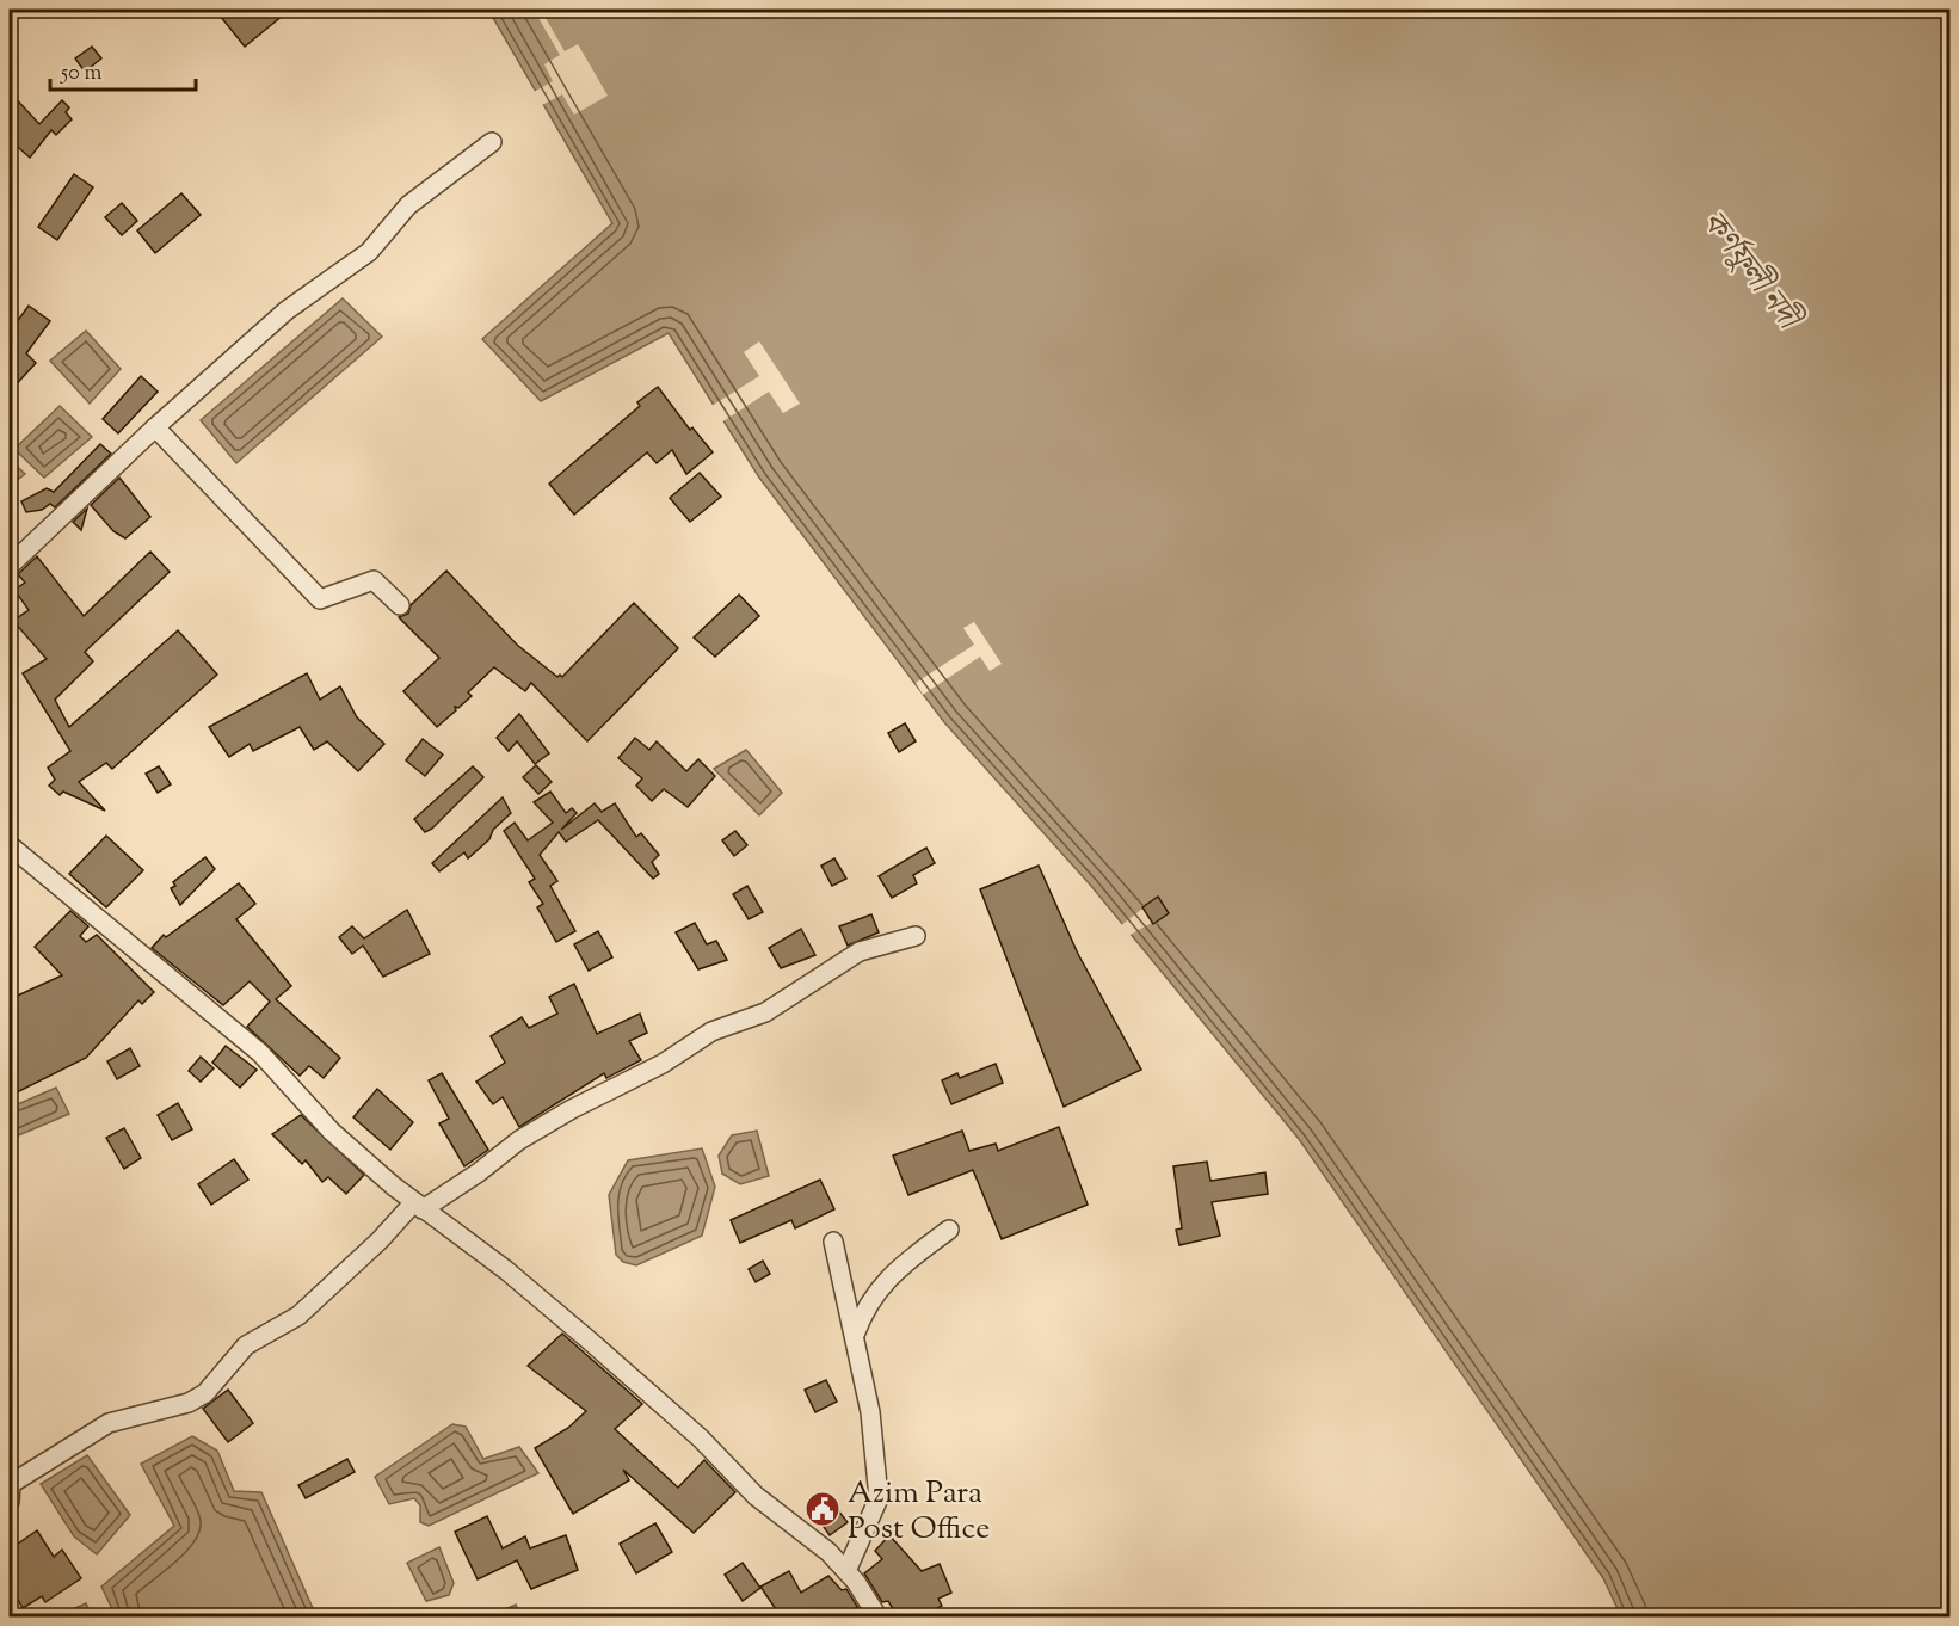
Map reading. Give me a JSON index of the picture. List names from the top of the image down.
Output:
{
  "water": ["কর্ণফুলী নদী"],
  "places": {
    "public building": ["Azim Para Post Office"]
  },
  "scale_bar": "50 m"
}
